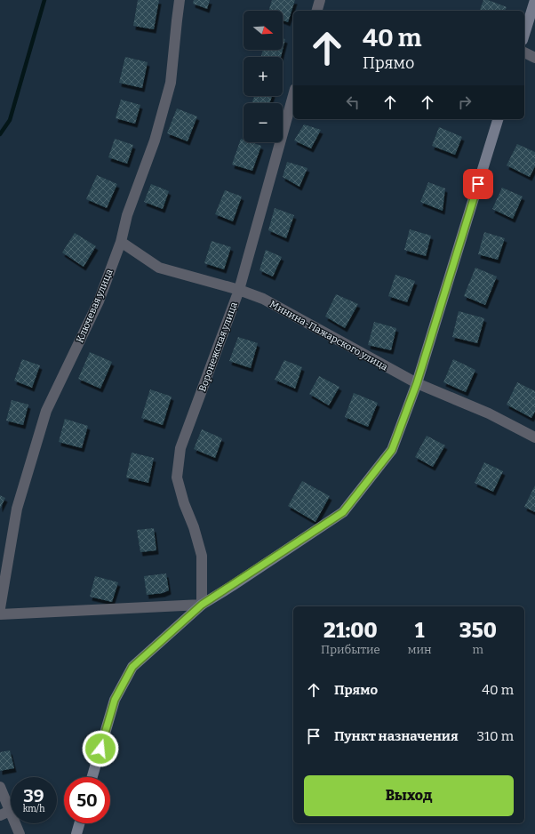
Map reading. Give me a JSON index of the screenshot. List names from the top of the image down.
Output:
{
  "streets": {
    "street": ["Ключевая улица", "Минина-Пажарского улица", "Воронежская улица"]
  },
  "crossings": [
    ["Ключевая улица", "Минина-Пажарского улица"],
    ["Минина-Пажарского улица", "Воронежская улица"]
  ],
  "north": "right",
  "page": {
    "map_buttons": ["+", "−"],
    "turn": ["40 m", "Прямо"],
    "eta": [
      "21:00",
      "Прибытие",
      "1",
      "мин",
      "350",
      "m"
    ],
    "list": [
      {
        "name": "Прямо",
        "value": "40 m"
      },
      {
        "name": "Пункт назначения",
        "value": "310 m"
      }
    ],
    "buttons": "Выход",
    "speed": "39 km/h",
    "limit": "50"
  }
}
